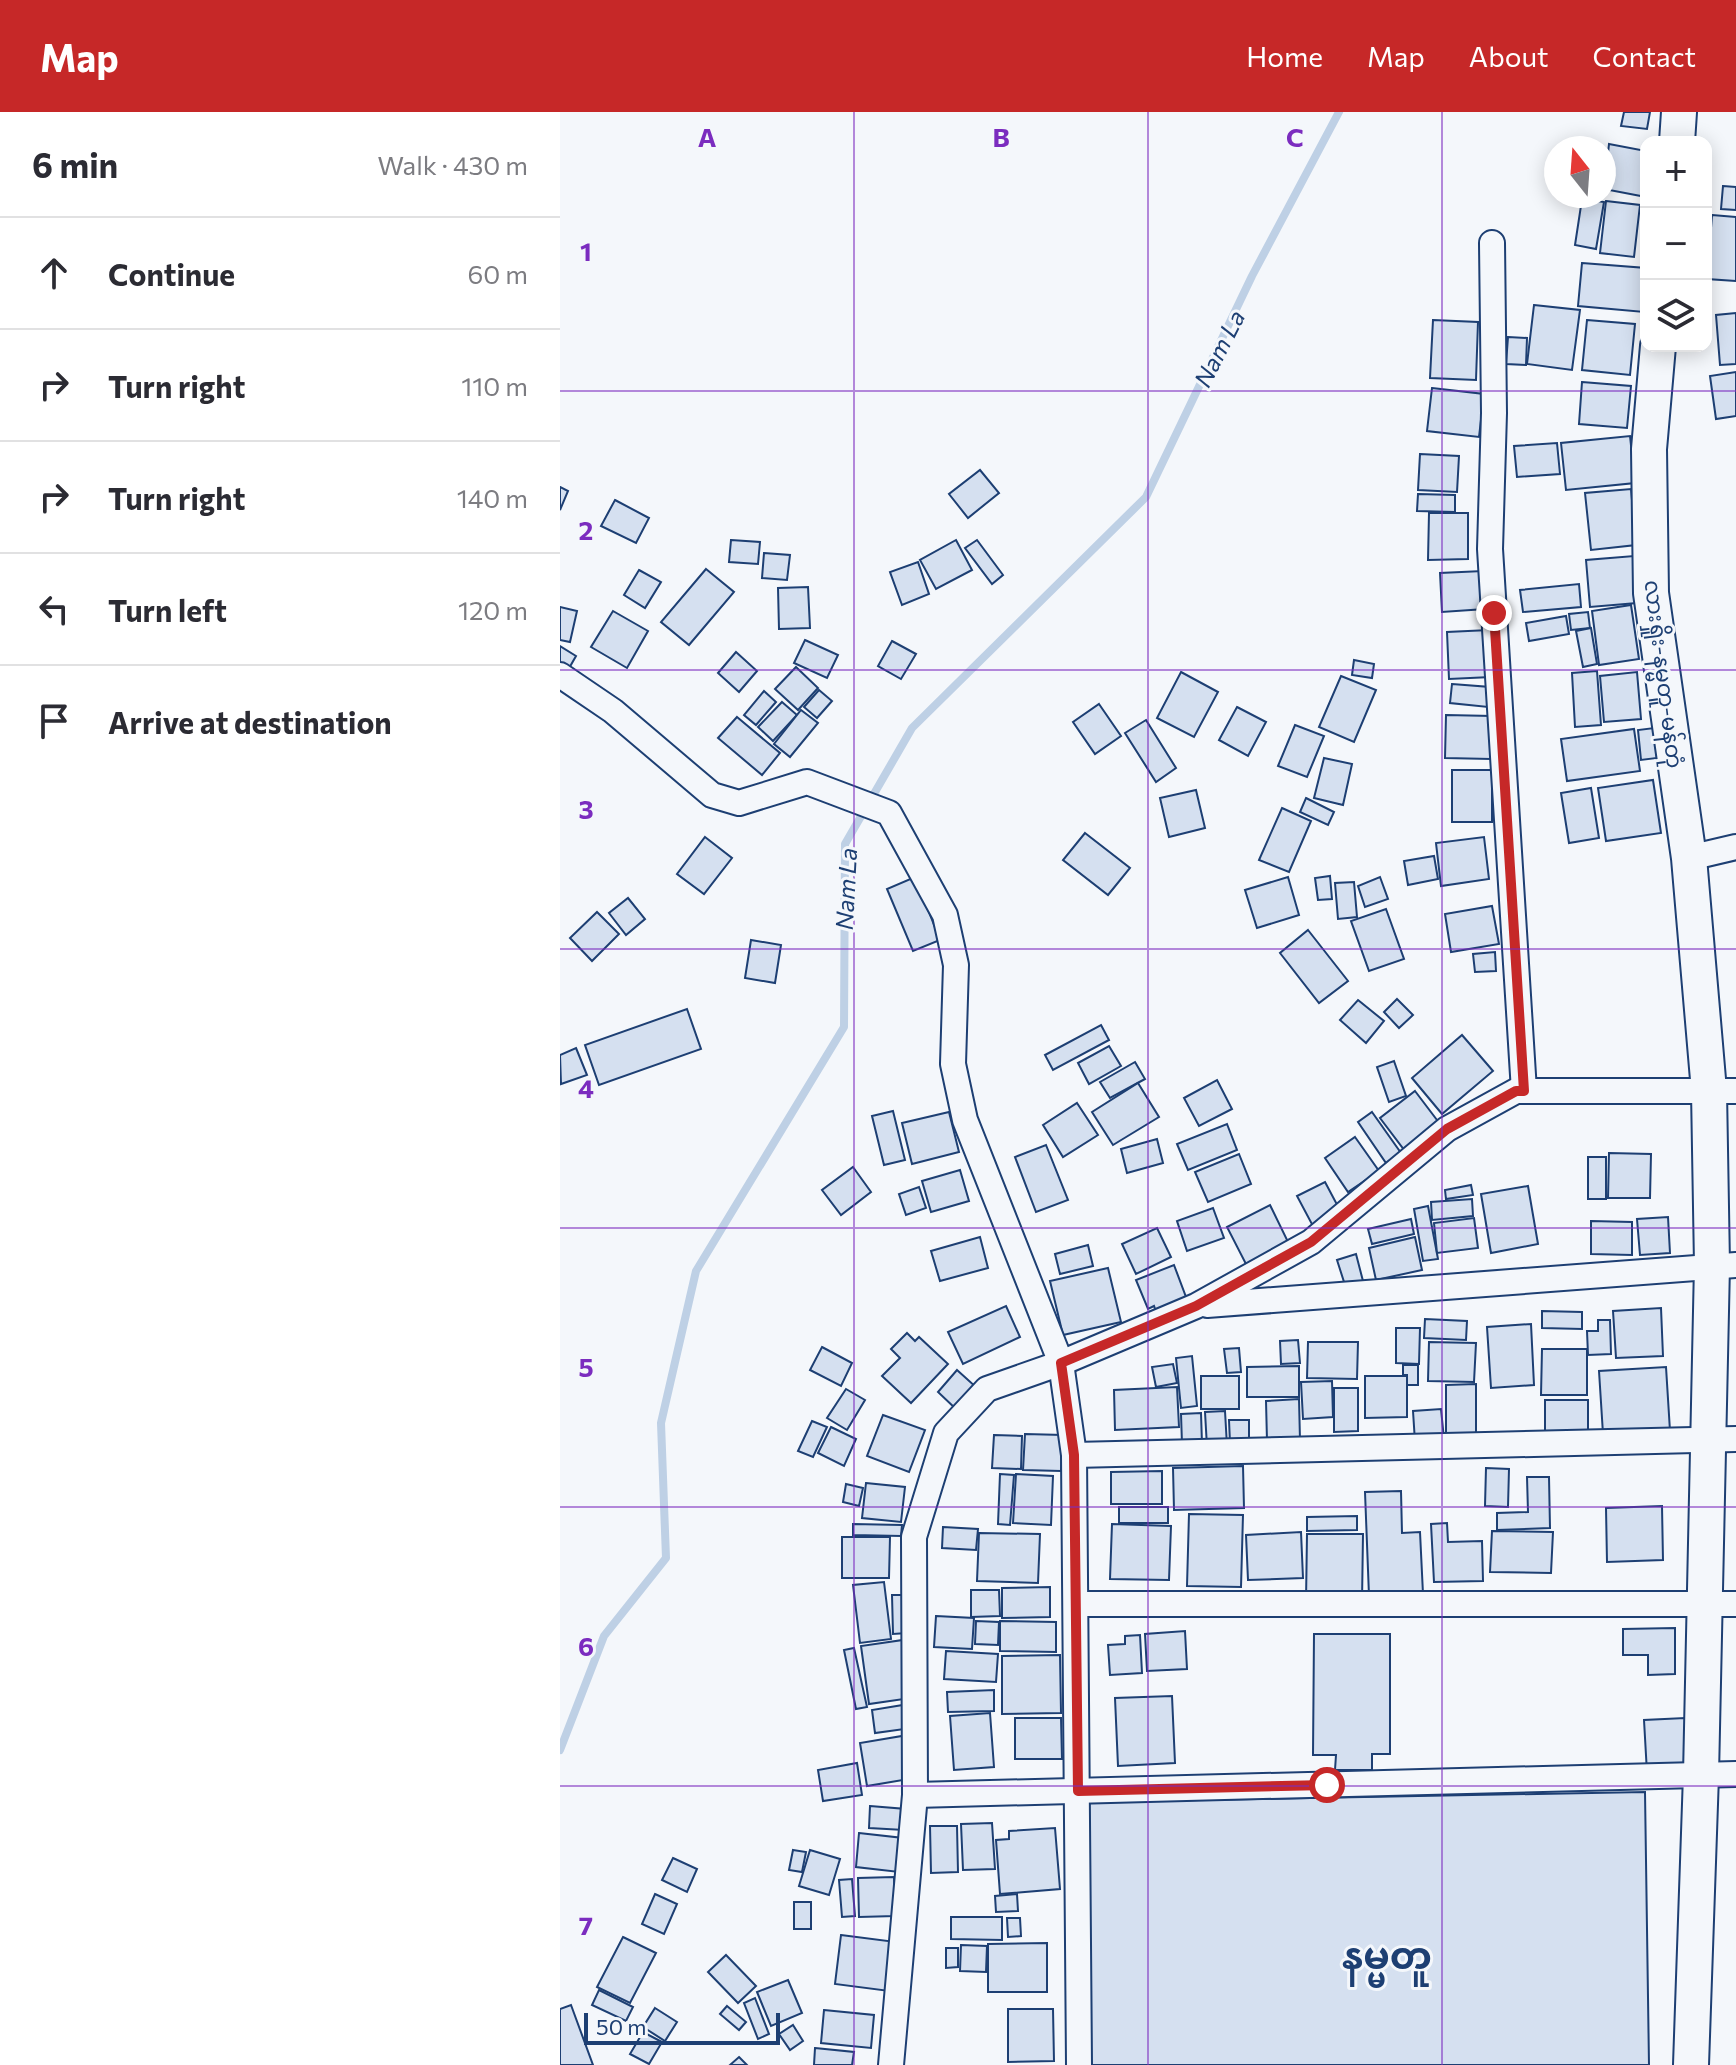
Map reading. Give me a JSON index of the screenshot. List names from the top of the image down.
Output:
{
  "streets": {
    "main road": ["လားရှိုး-နမ္မတူ-မန်တုံ"]
  },
  "districts": ["နမ္မတူ"],
  "water": ["Nam La"],
  "scale_bar": "50 m",
  "north": "top",
  "page": {
    "header": "Map",
    "nav": [
      "Home",
      "Map",
      "About",
      "Contact"
    ],
    "heading": ["6 min", "Walk · 430 m"],
    "map_buttons": ["+", "−"],
    "list": [
      ["Continue", "60 m"],
      ["Turn right", "110 m"],
      ["Turn right", "140 m"],
      ["Turn left", "120 m"],
      "Arrive at destination"
    ],
    "scale": "50 m"
  },
  "grid": {
    "columns": ["A", "B", "C"],
    "rows": [
      "1",
      "2",
      "3",
      "4",
      "5",
      "6",
      "7"
    ]
  }
}
